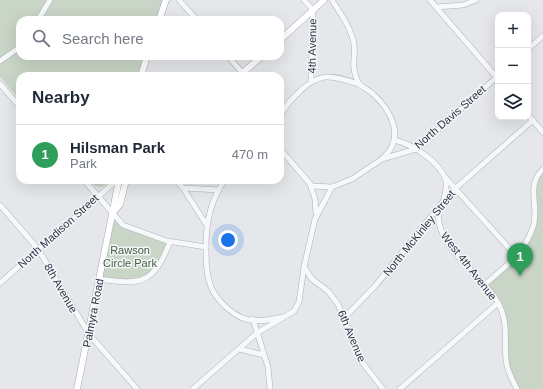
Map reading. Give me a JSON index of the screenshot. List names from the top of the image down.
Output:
{
  "streets": {
    "main road": ["Palmyra Road"],
    "street": [
      "4th Avenue",
      "North Davis Street",
      "North Madison Street",
      "North McKinley Street",
      "West 4th Avenue",
      "8th Avenue",
      "6th Avenue"
    ]
  },
  "crossings": [
    ["North Madison Street", "8th Avenue"],
    ["North McKinley Street", "West 4th Avenue"],
    ["North McKinley Street", "6th Avenue"],
    ["8th Avenue", "Palmyra Road"]
  ],
  "parks": ["Rawson Circle Park"],
  "page": {
    "map_buttons": ["+", "−"],
    "search": "Search here",
    "heading": "Nearby",
    "list": [
      {
        "mark": "1",
        "name": "Hilsman Park",
        "note": "Park",
        "value": "470 m"
      }
    ],
    "pins": "1"
  }
}
